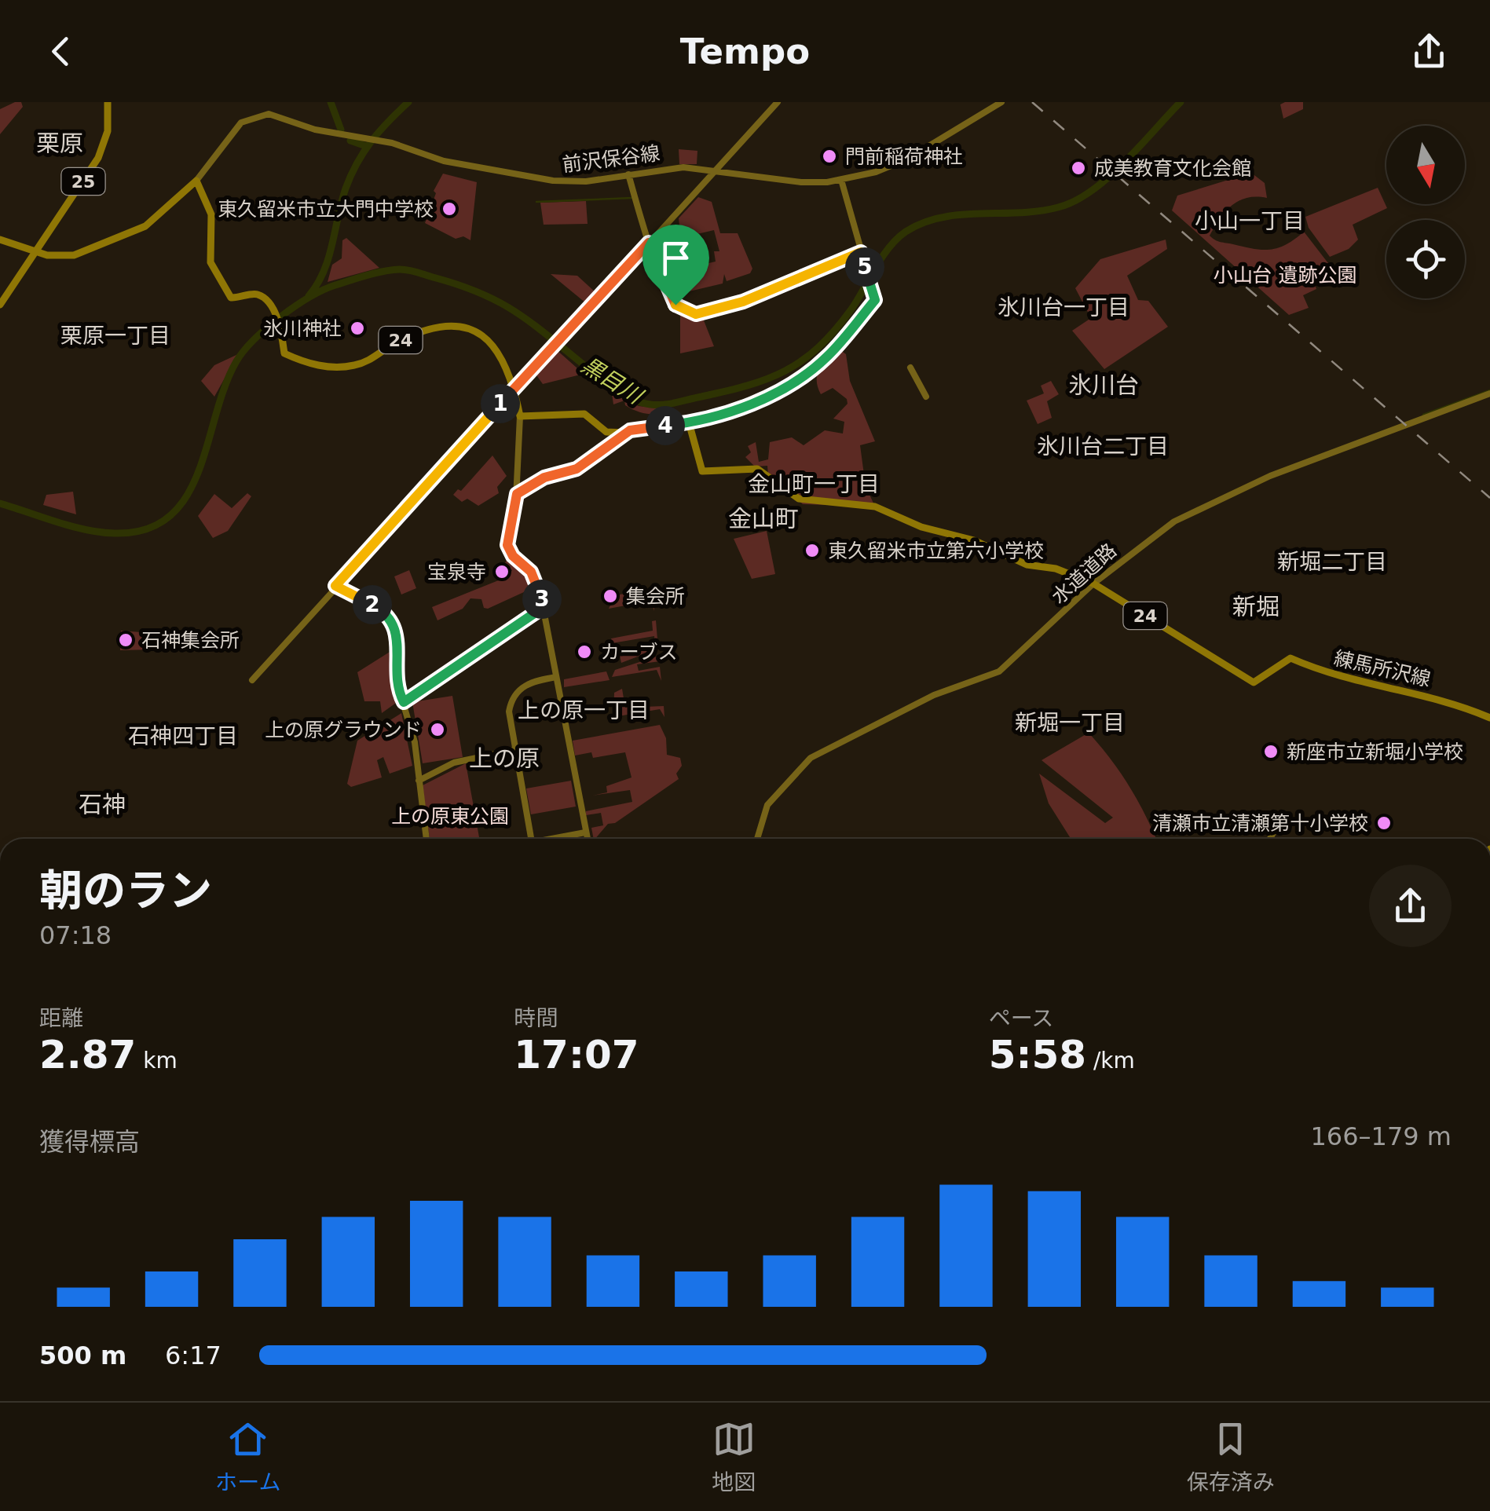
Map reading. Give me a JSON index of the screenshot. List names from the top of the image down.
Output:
{
  "streets": {
    "main road": ["25", "24", "練馬所沢線"],
    "street": ["前沢保谷線", "水道道路"]
  },
  "crossings": [
    ["前沢保谷線", "24"],
    ["水道道路", "練馬所沢線"]
  ],
  "districts": [
    "栗原",
    "小山一丁目",
    "氷川台一丁目",
    "栗原一丁目",
    "氷川台",
    "氷川台二丁目",
    "金山町一丁目",
    "金山町",
    "新堀二丁目",
    "新堀",
    "上の原一丁目",
    "新堀一丁目",
    "石神四丁目",
    "上の原",
    "石神"
  ],
  "water": ["黒目川"],
  "parks": ["小山台 遺跡公園", "上の原東公園"],
  "places": [
    "門前稲荷神社",
    "成美教育文化会館",
    "東久留米市立大門中学校",
    "氷川神社",
    "東久留米市立第六小学校",
    "宝泉寺",
    "集会所",
    "石神集会所",
    "カーブス",
    "上の原グラウンド",
    "新座市立新堀小学校",
    "清瀬市立清瀬第十小学校"
  ],
  "north": "bottom",
  "page": {
    "header": "Tempo",
    "pins": [
      "5",
      "1",
      "4",
      "3",
      "2"
    ],
    "heading": ["朝のラン", "07:18"],
    "stats": [
      ["距離", "2.87 km"],
      ["時間", "17:07"],
      ["ペース", "5:58 /km"]
    ],
    "chart": ["獲得標高", "166–179 m"],
    "list": [
      {
        "name": "500 m",
        "note": "6:17"
      }
    ],
    "tabs": ["ホーム", "地図", "保存済み"]
  }
}
